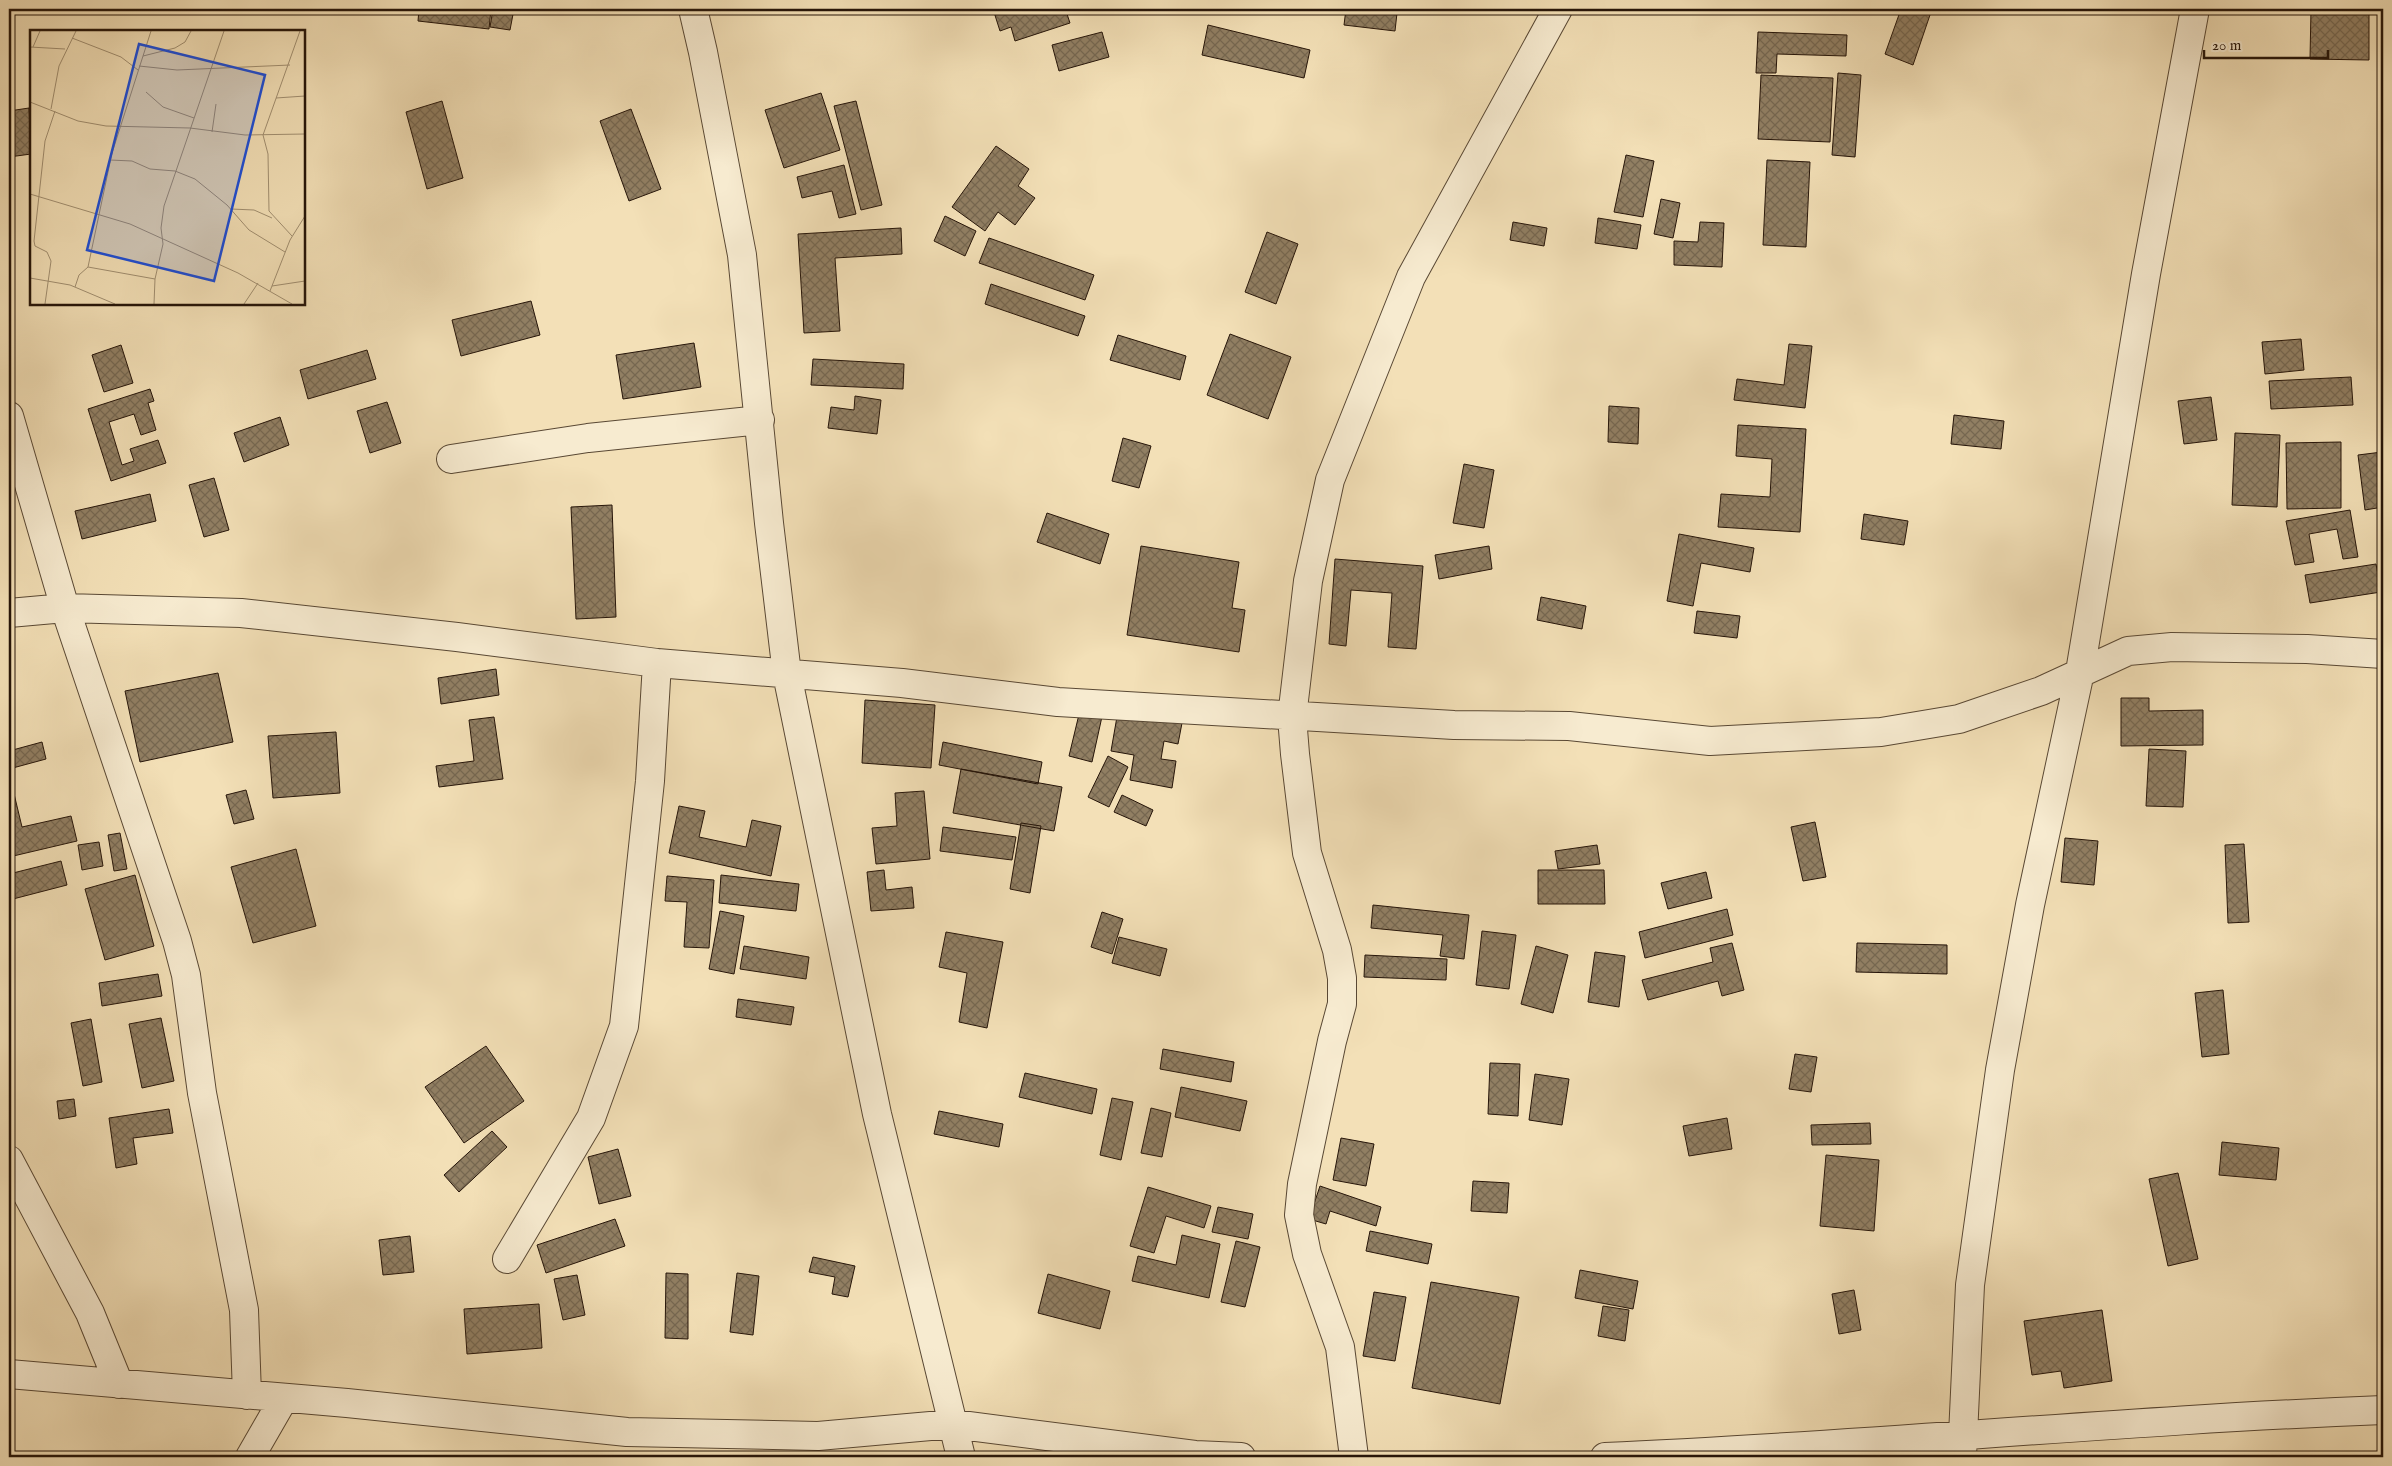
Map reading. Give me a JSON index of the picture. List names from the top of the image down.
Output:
{
  "scale_bar": "20 m"
}
